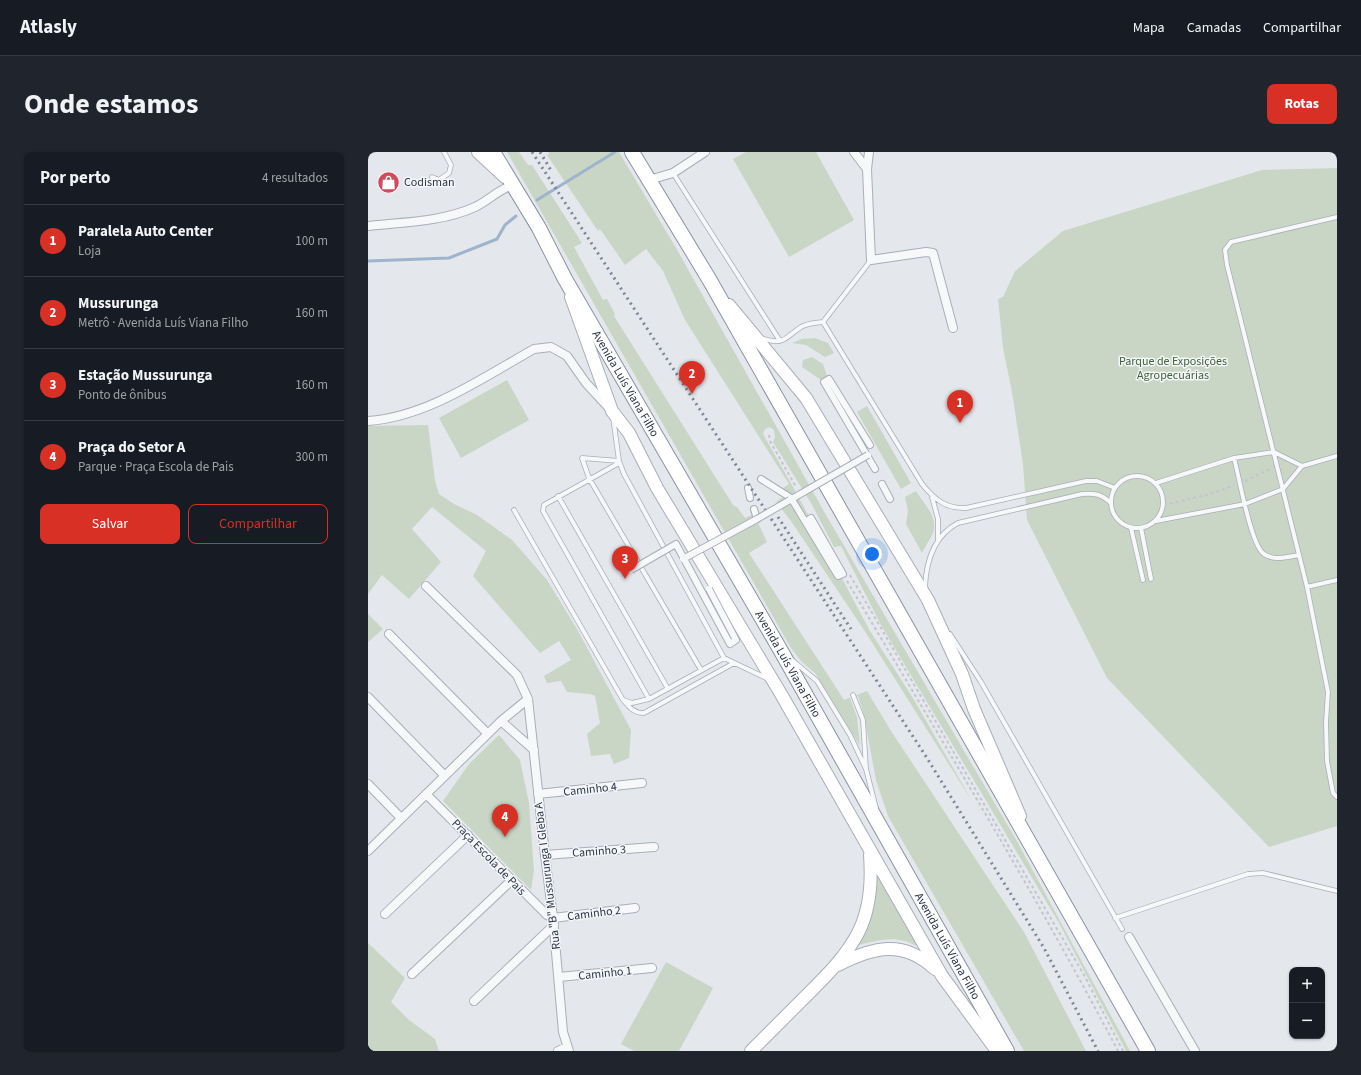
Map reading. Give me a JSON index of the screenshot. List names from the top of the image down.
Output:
{
  "streets": {
    "highway": ["Avenida Luís Viana Filho"],
    "street": [
      "Caminho 4",
      "Caminho 3",
      "Praça Escola de Pais",
      "Rua \"B\" Mussurunga I Gleba A",
      "Caminho 2",
      "Caminho 1"
    ]
  },
  "crossings": [
    ["Caminho 4", "Rua \"B\" Mussurunga I Gleba A"],
    ["Caminho 3", "Rua \"B\" Mussurunga I Gleba A"],
    ["Praça Escola de Pais", "Rua \"B\" Mussurunga I Gleba A"],
    ["Praça Escola de Pais", "Caminho 2"],
    ["Rua \"B\" Mussurunga I Gleba A", "Caminho 2"],
    ["Rua \"B\" Mussurunga I Gleba A", "Caminho 1"]
  ],
  "parks": ["Parque de Exposições Agropecuárias"],
  "places": {
    "shop": ["Codisman"]
  },
  "page": {
    "header": "Atlasly",
    "nav": ["Mapa", "Camadas", "Compartilhar"],
    "title": "Onde estamos",
    "buttons": [
      "Rotas",
      ["Salvar", "Compartilhar"]
    ],
    "heading": ["Por perto", "4 resultados"],
    "list": [
      {
        "mark": "1",
        "name": "Paralela Auto Center",
        "note": "Loja",
        "value": "100 m"
      },
      {
        "mark": "2",
        "name": "Mussurunga",
        "note": "Metrô · Avenida Luís Viana Filho",
        "value": "160 m"
      },
      {
        "mark": "3",
        "name": "Estação Mussurunga",
        "note": "Ponto de ônibus",
        "value": "160 m"
      },
      {
        "mark": "4",
        "name": "Praça do Setor A",
        "note": "Parque · Praça Escola de Pais",
        "value": "300 m"
      }
    ],
    "pins": [
      "2",
      "1",
      "3",
      "4"
    ],
    "map_buttons": ["+", "−"]
  }
}
